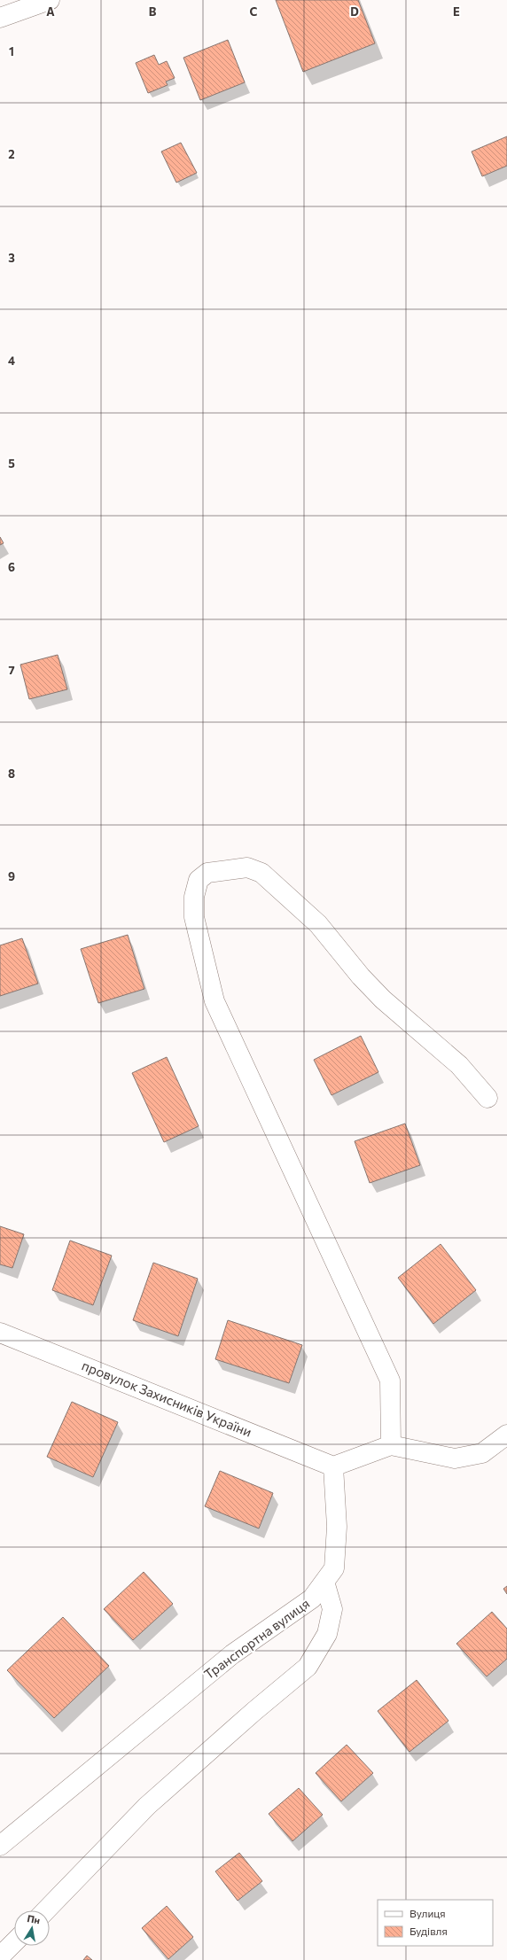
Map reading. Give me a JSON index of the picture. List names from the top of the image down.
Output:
{
  "streets": {
    "street": ["провулок Захисників України", "Транспортна вулиця"]
  },
  "crossings": [
    ["провулок Захисників України", "Транспортна вулиця"]
  ],
  "legend": ["Вулиця", "Будівля"],
  "north": "top",
  "grid": {
    "columns": [
      "A",
      "B",
      "C",
      "D",
      "E"
    ],
    "rows": [
      "1",
      "2",
      "3",
      "4",
      "5",
      "6",
      "7",
      "8",
      "9"
    ]
  }
}
